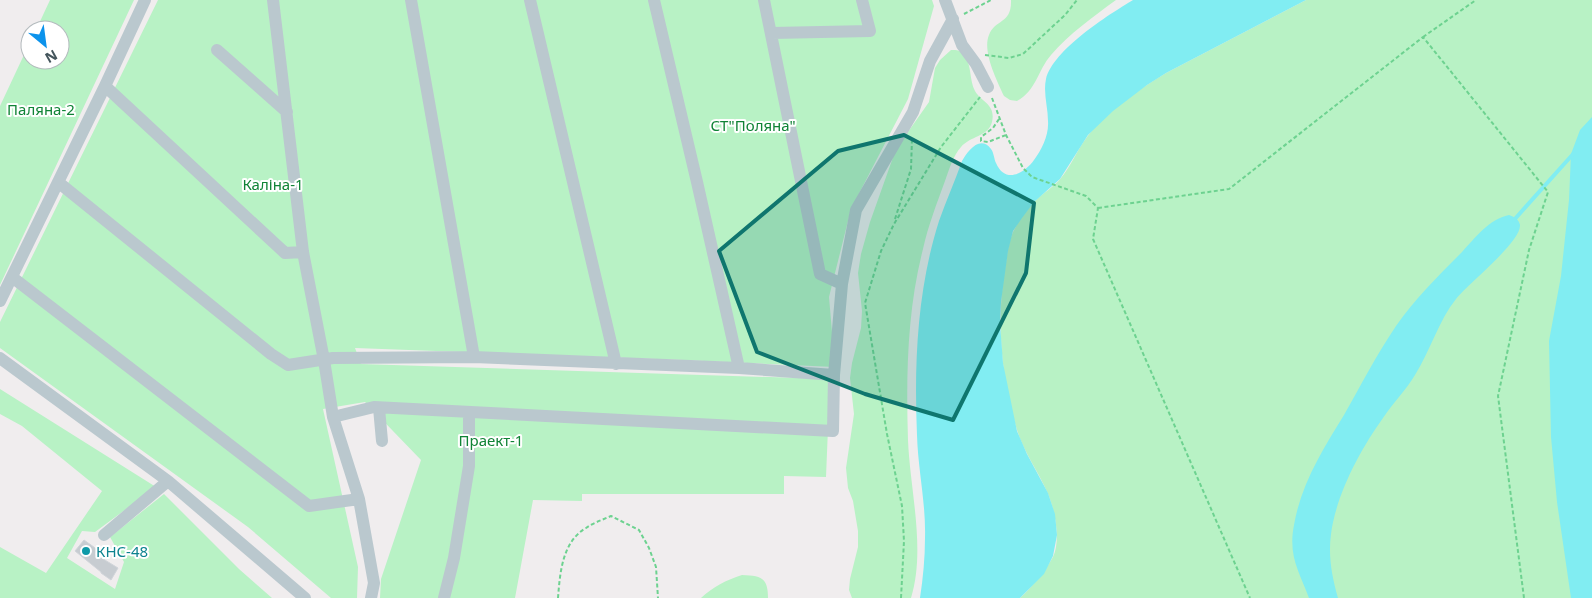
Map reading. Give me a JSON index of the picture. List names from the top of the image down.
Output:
{
  "parks": [
    "Паляна-2",
    "СТ\"Поляна\"",
    "Каліна-1",
    "Праект-1"
  ],
  "places": ["КНС-48"],
  "north": "bottom right"
}
